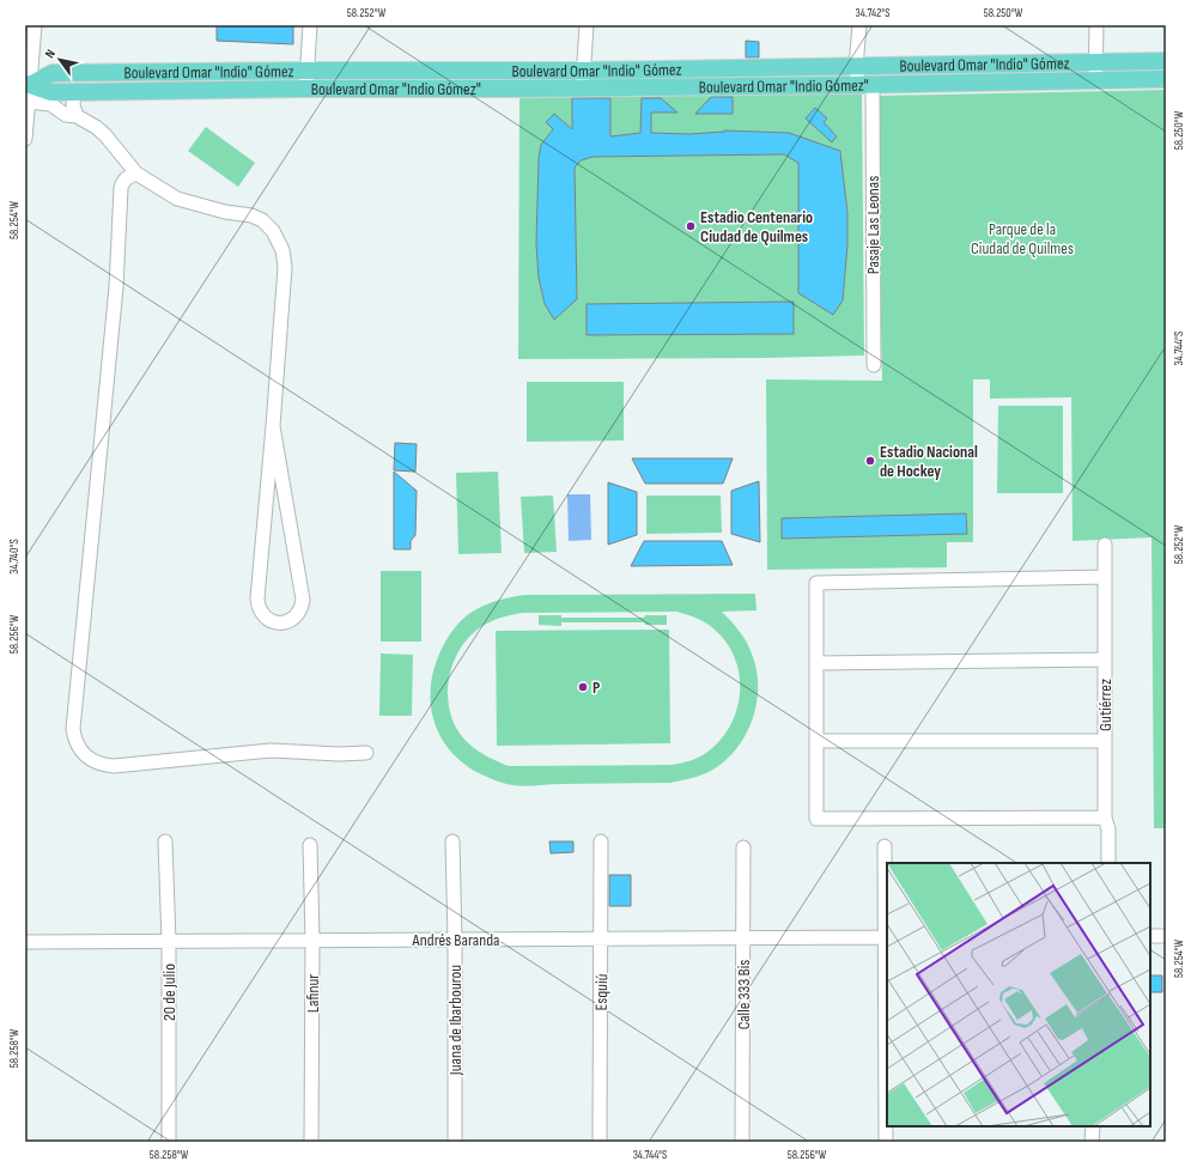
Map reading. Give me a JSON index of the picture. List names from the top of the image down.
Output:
{
  "streets": {
    "main road": ["Boulevard Omar \"Indio\" Gómez", "Boulevard Omar \"Indio Gómez\""],
    "street": [
      "Pasaje Las Leonas",
      "Gutiérrez",
      "Andrés Baranda",
      "20 de Julio",
      "Esquiú",
      "Lafinur",
      "Calle 333 Bis",
      "Juana de Ibarbourou"
    ]
  },
  "crossings": [
    ["Boulevard Omar \"Indio\" Gómez", "Boulevard Omar \"Indio Gómez\""],
    ["Boulevard Omar \"Indio\" Gómez", "Pasaje Las Leonas"],
    ["Boulevard Omar \"Indio Gómez\"", "Pasaje Las Leonas"],
    ["Andrés Baranda", "20 de Julio"],
    ["Andrés Baranda", "Esquiú"],
    ["Andrés Baranda", "Lafinur"],
    ["Andrés Baranda", "Calle 333 Bis"],
    ["Andrés Baranda", "Juana de Ibarbourou"]
  ],
  "parks": ["Parque de la Ciudad de Quilmes"],
  "places": ["Estadio Centenario Ciudad de Quilmes", "Estadio Nacional de Hockey", "P"],
  "north": "top left",
  "coordinates": [
    "58.252°W",
    "34.742°S",
    "58.250°W",
    "58.254°W",
    "34.744°S",
    "34.740°S",
    "58.256°W",
    "58.258°W"
  ]
}
